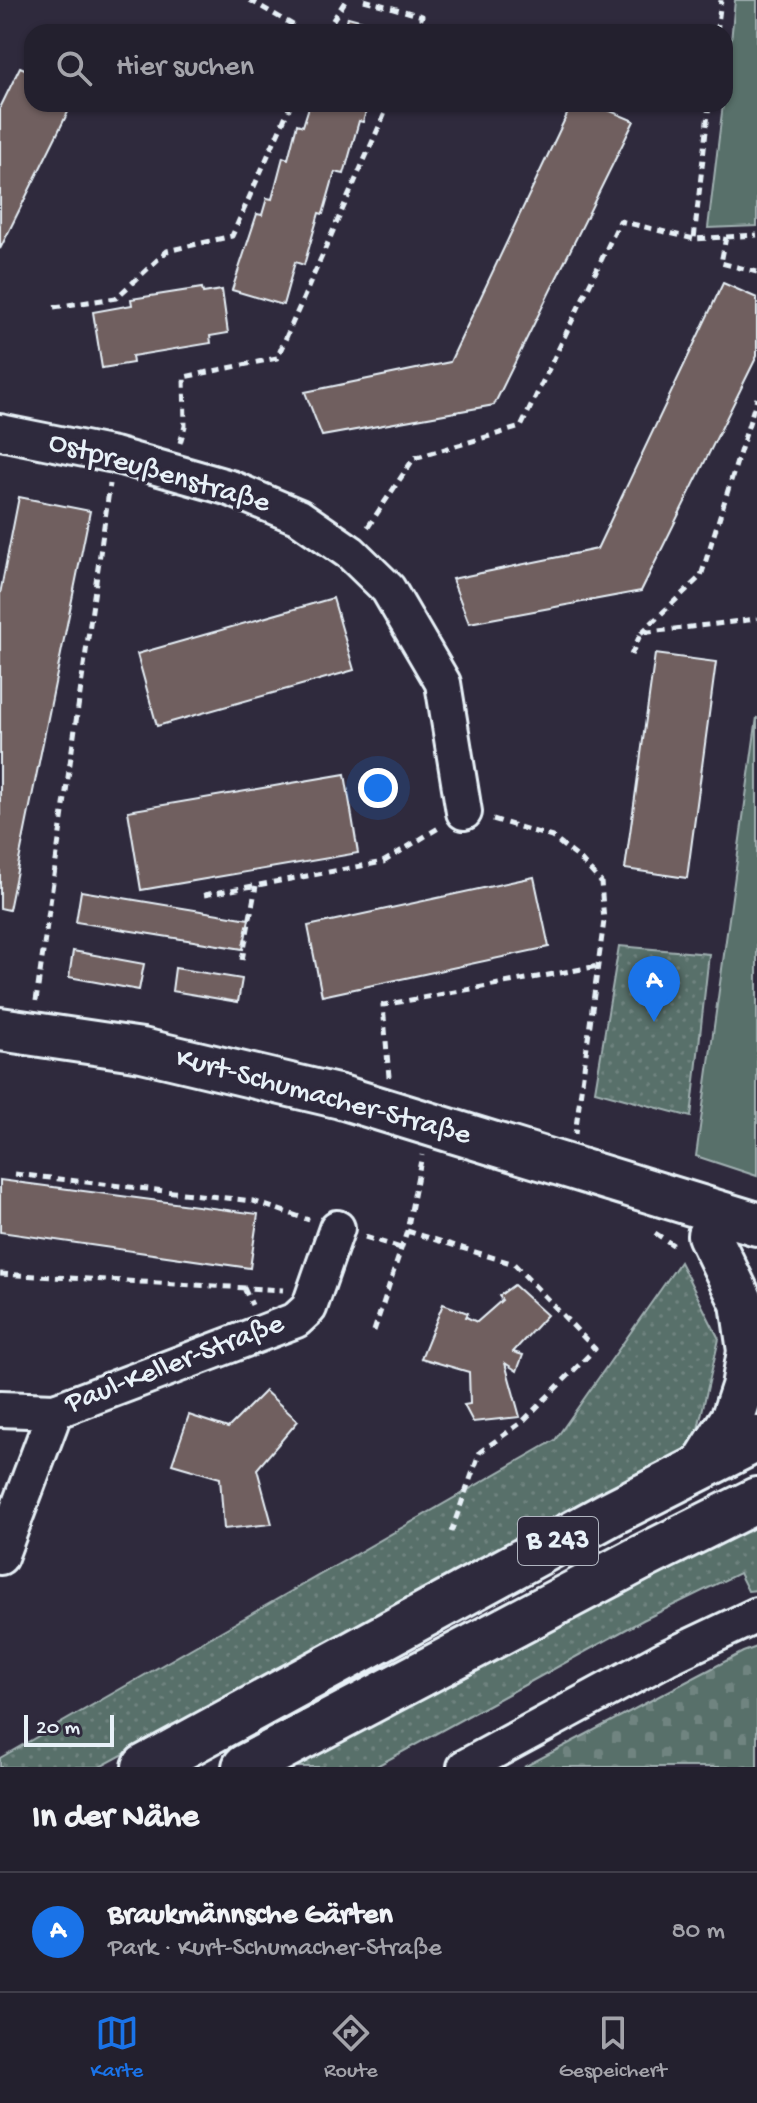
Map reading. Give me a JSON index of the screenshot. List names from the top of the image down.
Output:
{
  "streets": {
    "highway": ["B 243"],
    "main road": ["Kurt-Schumacher-Straße"],
    "street": ["Ostpreußenstraße", "Paul-Keller-Straße"]
  },
  "scale_bar": "20 m",
  "page": {
    "search": "Hier suchen",
    "pins": "A",
    "scale": "20 m",
    "heading": "In der Nähe",
    "list": [
      {
        "mark": "A",
        "name": "Braukmännsche Gärten",
        "note": "Park · Kurt-Schumacher-Straße",
        "value": "80 m"
      }
    ],
    "nav": ["Karte", "Route", "Gespeichert"]
  }
}
